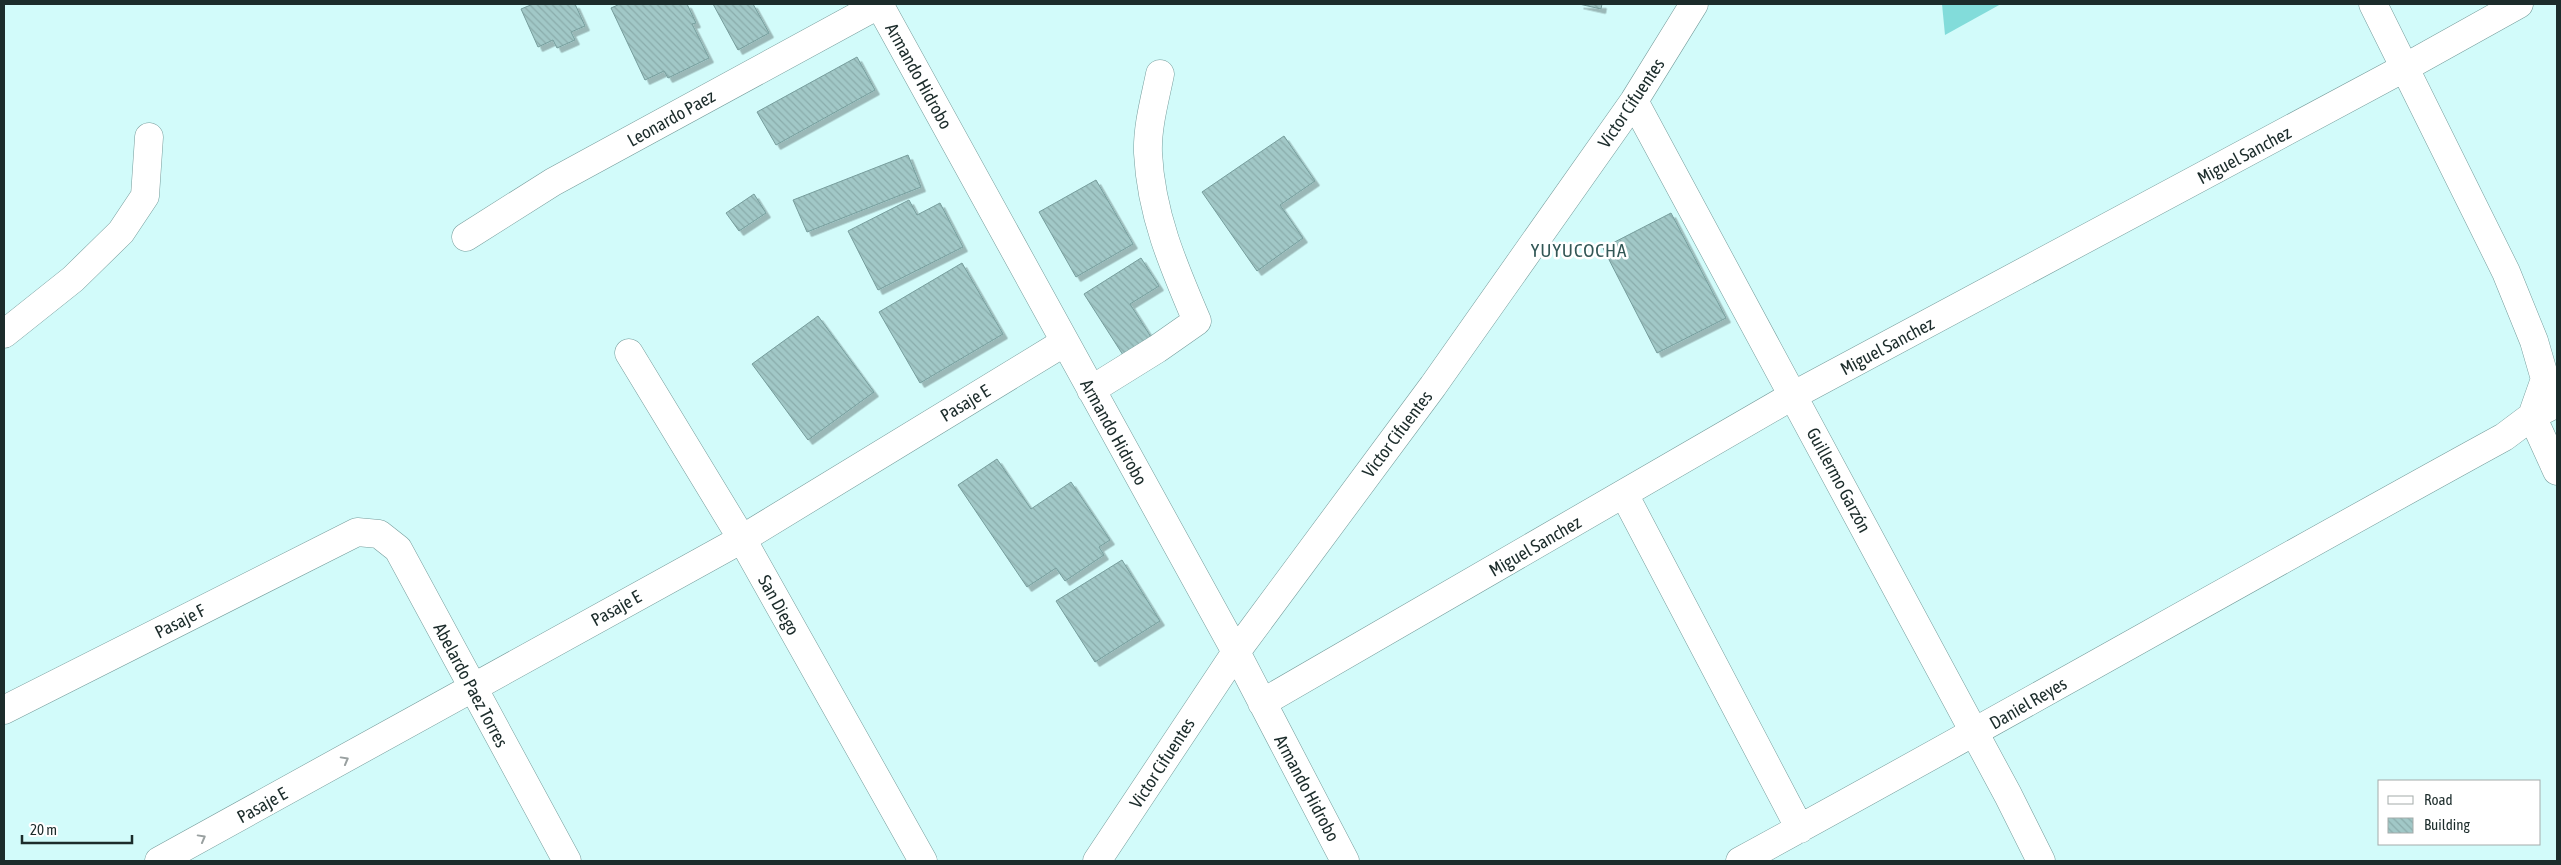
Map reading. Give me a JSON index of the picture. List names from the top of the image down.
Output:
{
  "streets": {
    "street": [
      "Armando Hidrobo",
      "Victor Cifuentes",
      "Leonardo Paez",
      "Miguel Sanchez",
      "Pasaje E",
      "Guillermo Garzón",
      "San Diego",
      "Pasaje F",
      "Abelardo Paez Torres",
      "Daniel Reyes"
    ]
  },
  "crossings": [
    ["Armando Hidrobo", "Victor Cifuentes"],
    ["Armando Hidrobo", "Leonardo Paez"],
    ["Armando Hidrobo", "Miguel Sanchez"],
    ["Armando Hidrobo", "Pasaje E"],
    ["Victor Cifuentes", "Guillermo Garzón"],
    ["Miguel Sanchez", "Guillermo Garzón"],
    ["Pasaje E", "San Diego"],
    ["Pasaje E", "Abelardo Paez Torres"],
    ["Guillermo Garzón", "Daniel Reyes"],
    ["Pasaje F", "Abelardo Paez Torres"]
  ],
  "districts": ["YUYUCOCHA"],
  "legend": ["Road", "Building"],
  "scale_bar": "20 m"
}
